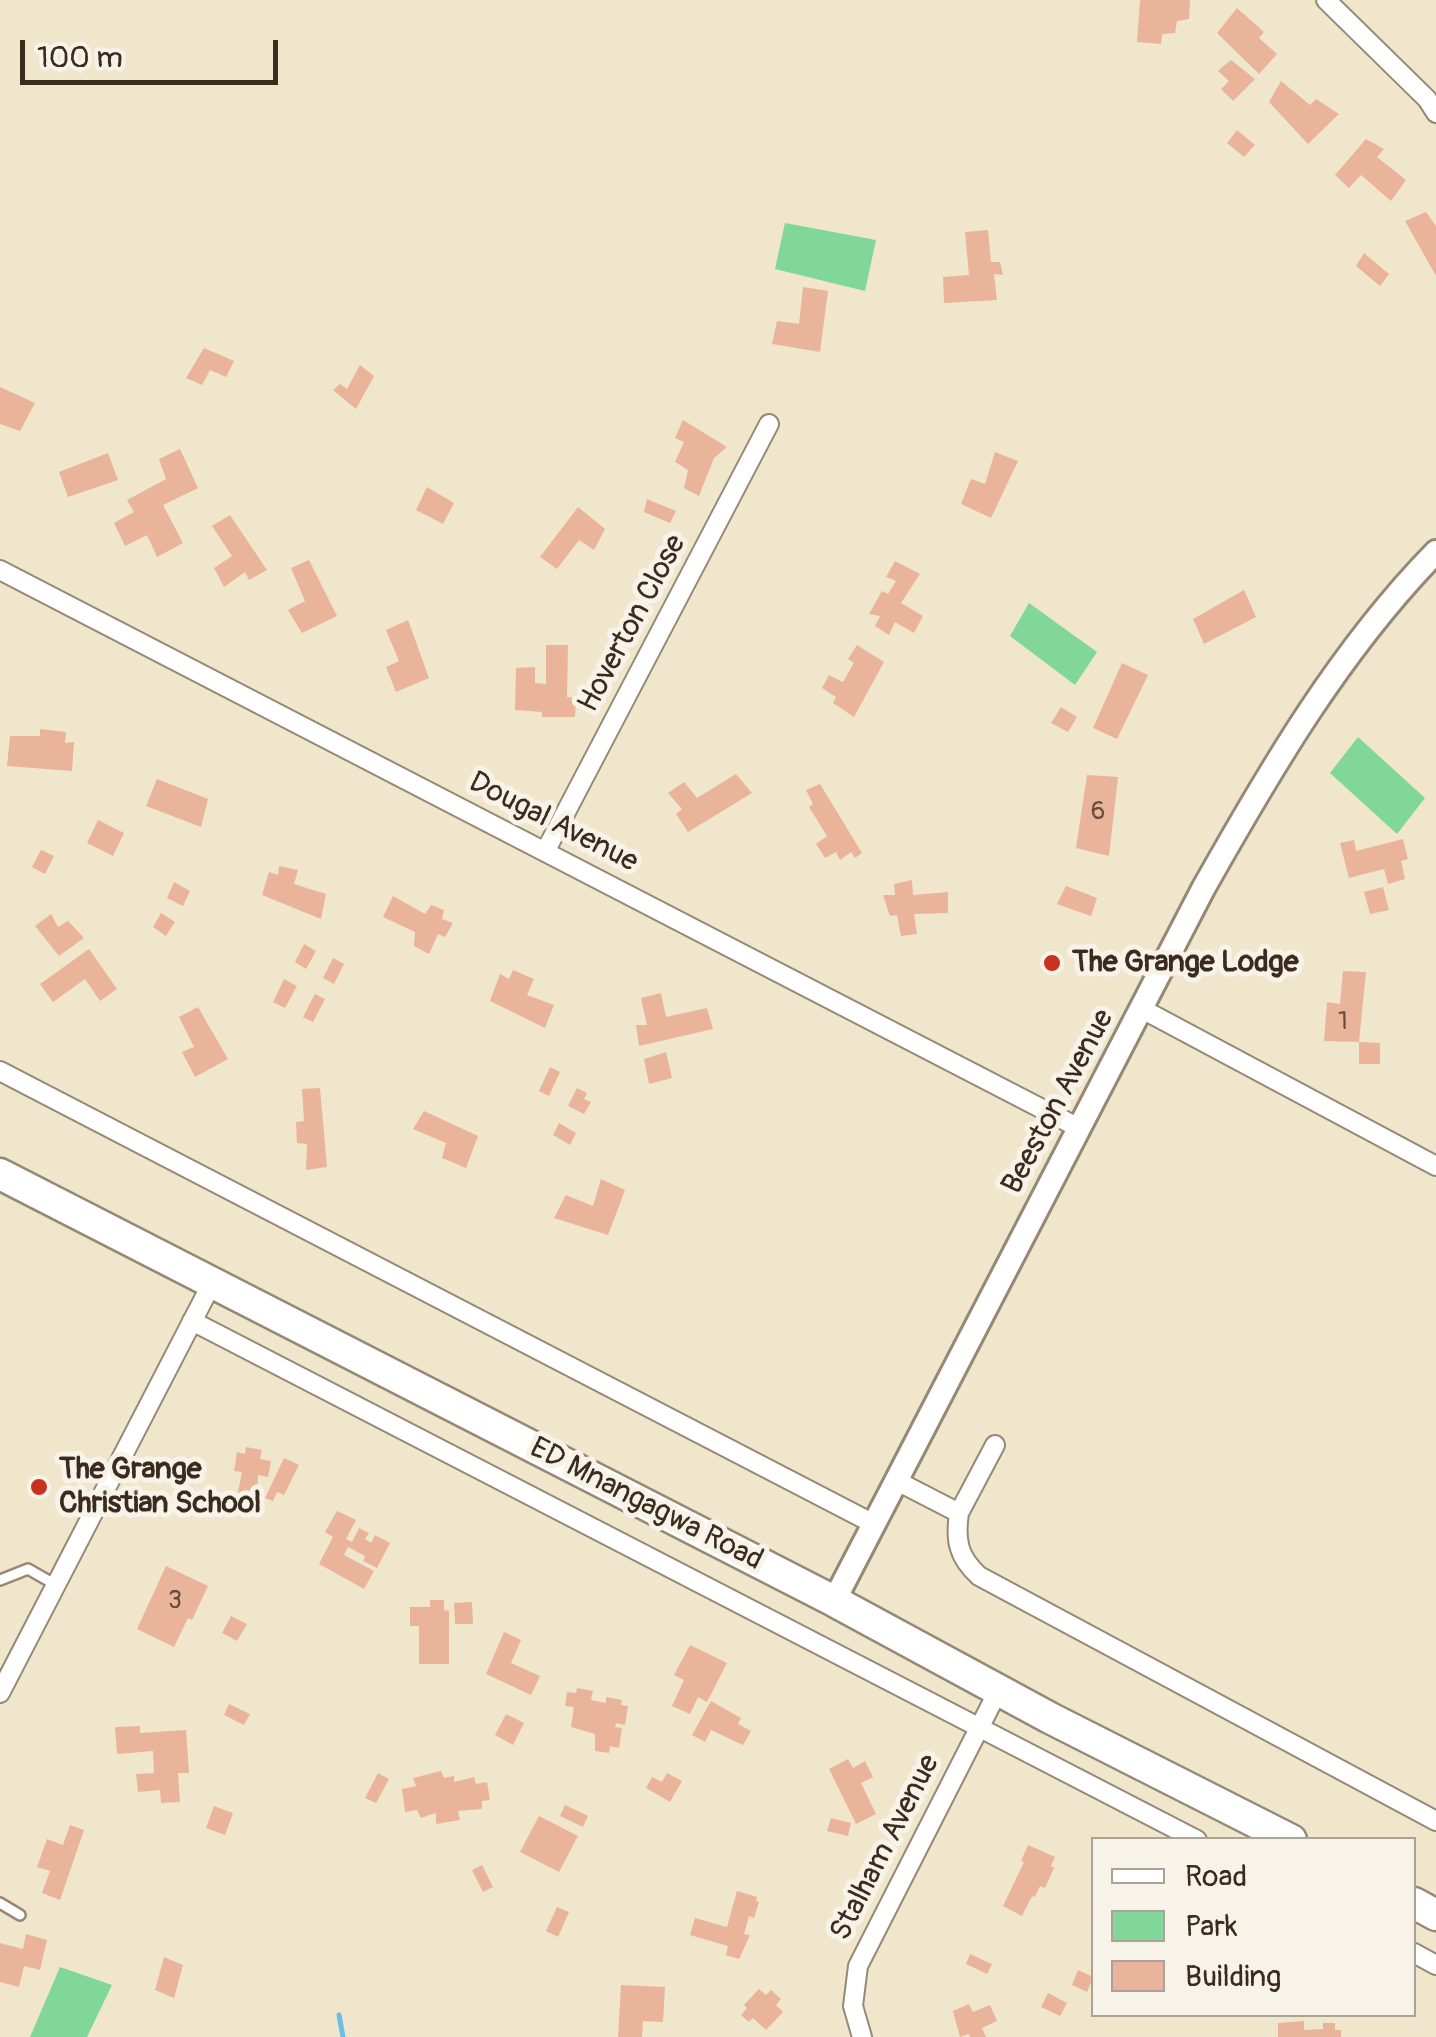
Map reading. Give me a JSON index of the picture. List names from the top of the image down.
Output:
{
  "streets": {
    "highway": ["ED Mnangagwa Road"],
    "street": [
      "Hoverton Close",
      "Dougal Avenue",
      "Beeston Avenue",
      "Stalham Avenue"
    ]
  },
  "crossings": [
    ["Hoverton Close", "Dougal Avenue"],
    ["Dougal Avenue", "Beeston Avenue"],
    ["Beeston Avenue", "ED Mnangagwa Road"],
    ["ED Mnangagwa Road", "Stalham Avenue"]
  ],
  "places": ["The Grange Lodge", "The Grange Christian School"],
  "house_numbers": ["6", "1", "3"],
  "legend": ["Road", "Park", "Building"],
  "scale_bar": "100 m"
}
